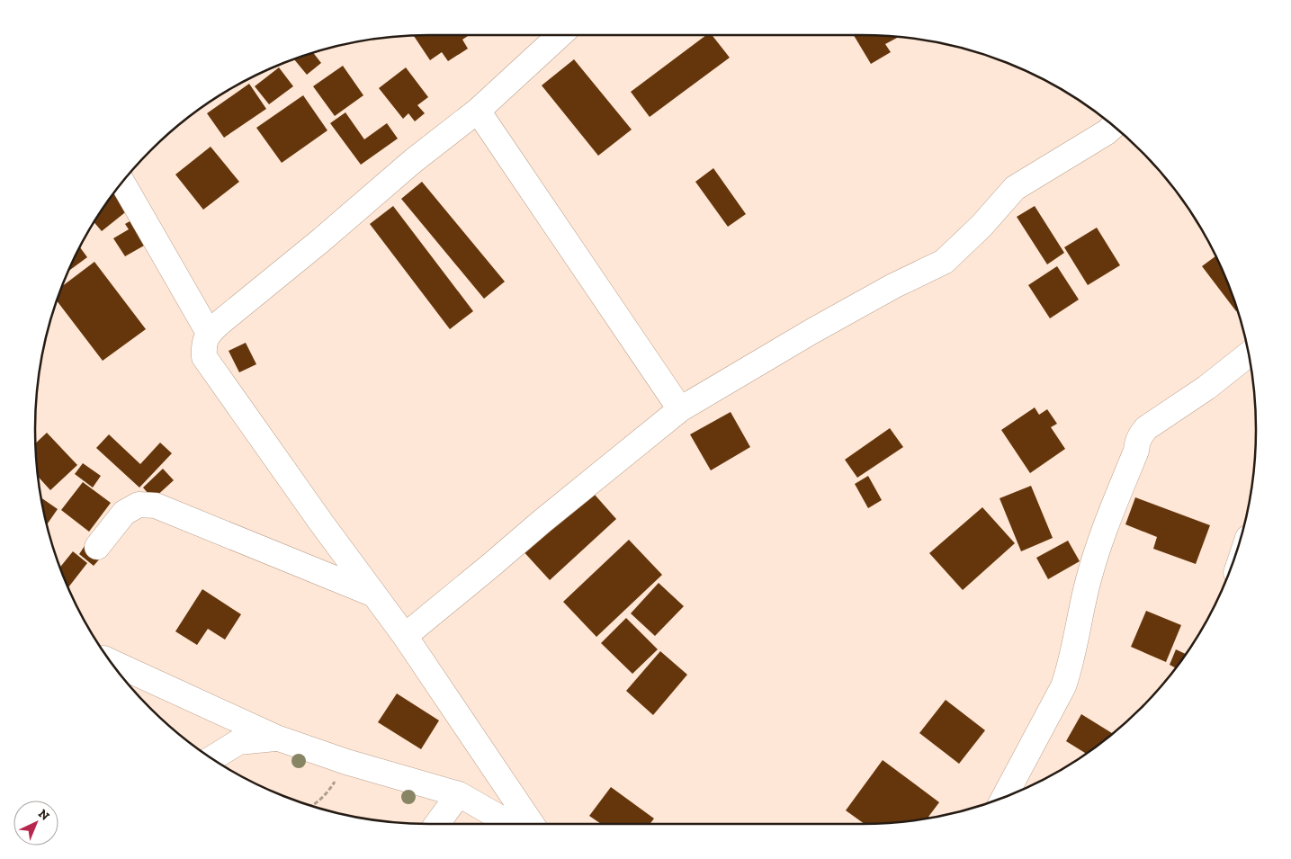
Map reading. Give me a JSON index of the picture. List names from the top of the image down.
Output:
{
  "north": "top right"
}
